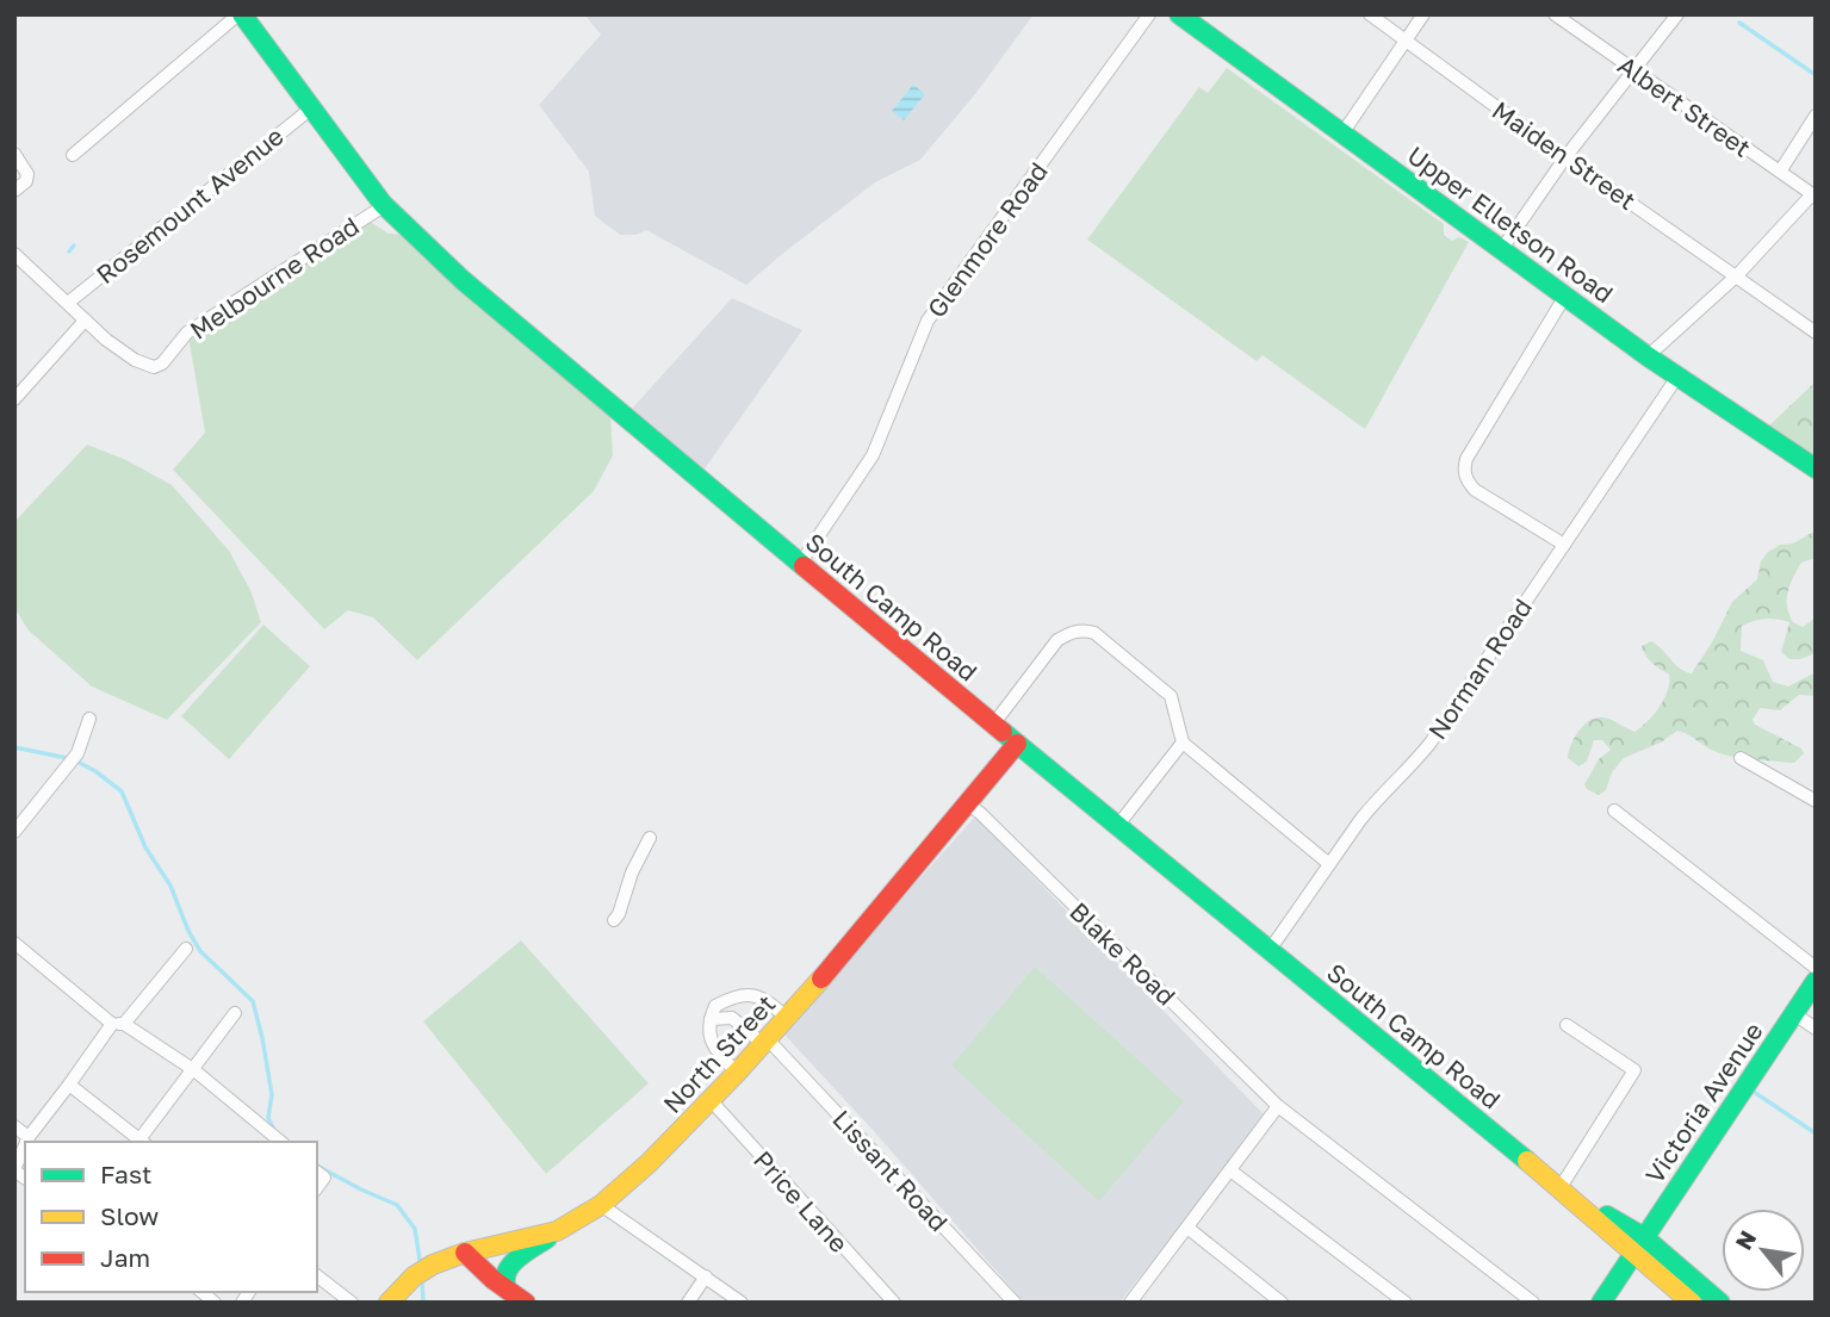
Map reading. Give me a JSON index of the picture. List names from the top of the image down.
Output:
{
  "streets": {
    "main road": [
      "Upper Elletson Road",
      "South Camp Road",
      "North Street",
      "Victoria Avenue"
    ],
    "street": [
      "Albert Street",
      "Maiden Street",
      "Rosemount Avenue",
      "Glenmore Road",
      "Melbourne Road",
      "Norman Road",
      "Blake Road",
      "Lissant Road",
      "Price Lane"
    ]
  },
  "crossings": [
    ["Rosemount Avenue", "Melbourne Road"],
    ["Rosemount Avenue", "South Camp Road"],
    ["Upper Elletson Road", "Norman Road"],
    ["Glenmore Road", "South Camp Road"],
    ["Melbourne Road", "South Camp Road"],
    ["South Camp Road", "Norman Road"],
    ["South Camp Road", "North Street"],
    ["South Camp Road", "Victoria Avenue"],
    ["Blake Road", "North Street"],
    ["North Street", "Lissant Road"],
    ["North Street", "Price Lane"]
  ],
  "legend": ["Fast", "Slow", "Jam"],
  "north": "top left"
}
